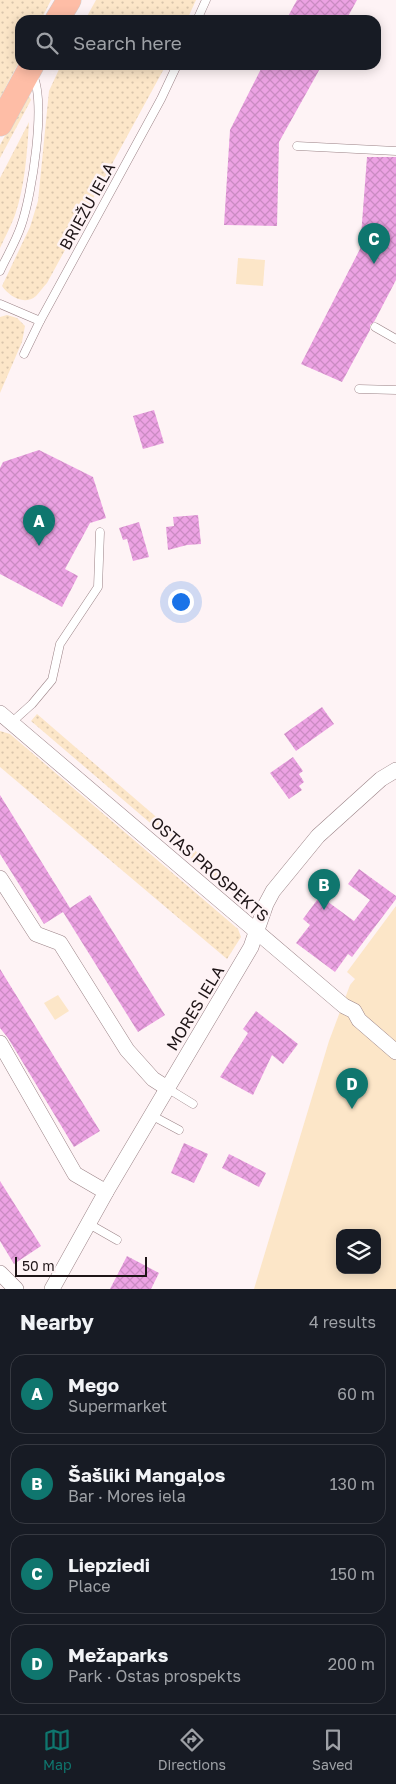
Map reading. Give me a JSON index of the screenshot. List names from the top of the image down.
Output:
{
  "streets": {
    "street": ["OSTAS PROSPEKTS", "MORES IELA"],
    "lane": ["BRIEŽU IELA"]
  },
  "crossings": [
    ["OSTAS PROSPEKTS", "MORES IELA"]
  ],
  "scale_bar": "50 m",
  "page": {
    "search": "Search here",
    "pins": [
      "C",
      "A",
      "B",
      "D"
    ],
    "scale": "50 m",
    "heading": ["Nearby", "4 results"],
    "list": [
      {
        "mark": "A",
        "name": "Mego",
        "note": "Supermarket",
        "value": "60 m"
      },
      {
        "mark": "B",
        "name": "Šašliki Mangaļos",
        "note": "Bar · Mores iela",
        "value": "130 m"
      },
      {
        "mark": "C",
        "name": "Liepziedi",
        "note": "Place",
        "value": "150 m"
      },
      {
        "mark": "D",
        "name": "Mežaparks",
        "note": "Park · Ostas prospekts",
        "value": "200 m"
      }
    ],
    "nav": ["Map", "Directions", "Saved"]
  }
}
